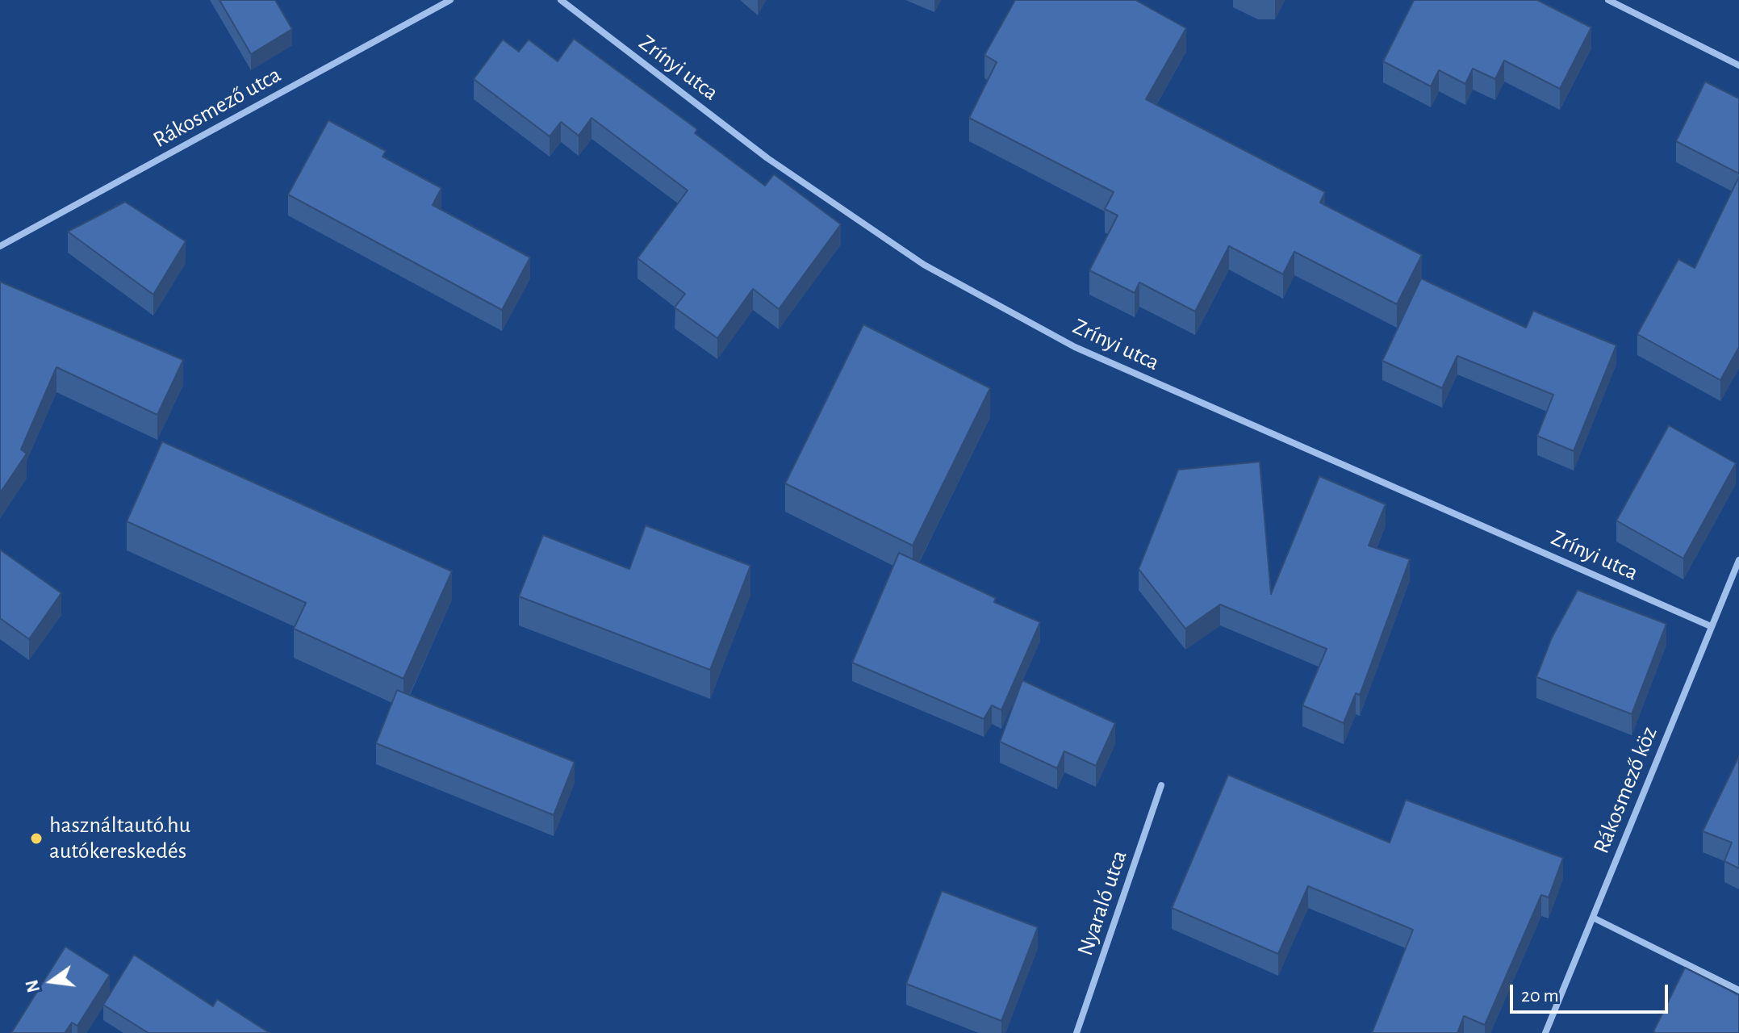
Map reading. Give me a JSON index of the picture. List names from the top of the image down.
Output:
{
  "streets": {
    "street": [
      "Zrínyi utca",
      "Rákosmező utca",
      "Rákosmező köz",
      "Nyaraló utca"
    ]
  },
  "crossings": [
    ["Zrínyi utca", "Rákosmező köz"]
  ],
  "places": ["használtautó.hu autókereskedés"],
  "scale_bar": "20 m",
  "north": "left"
}
